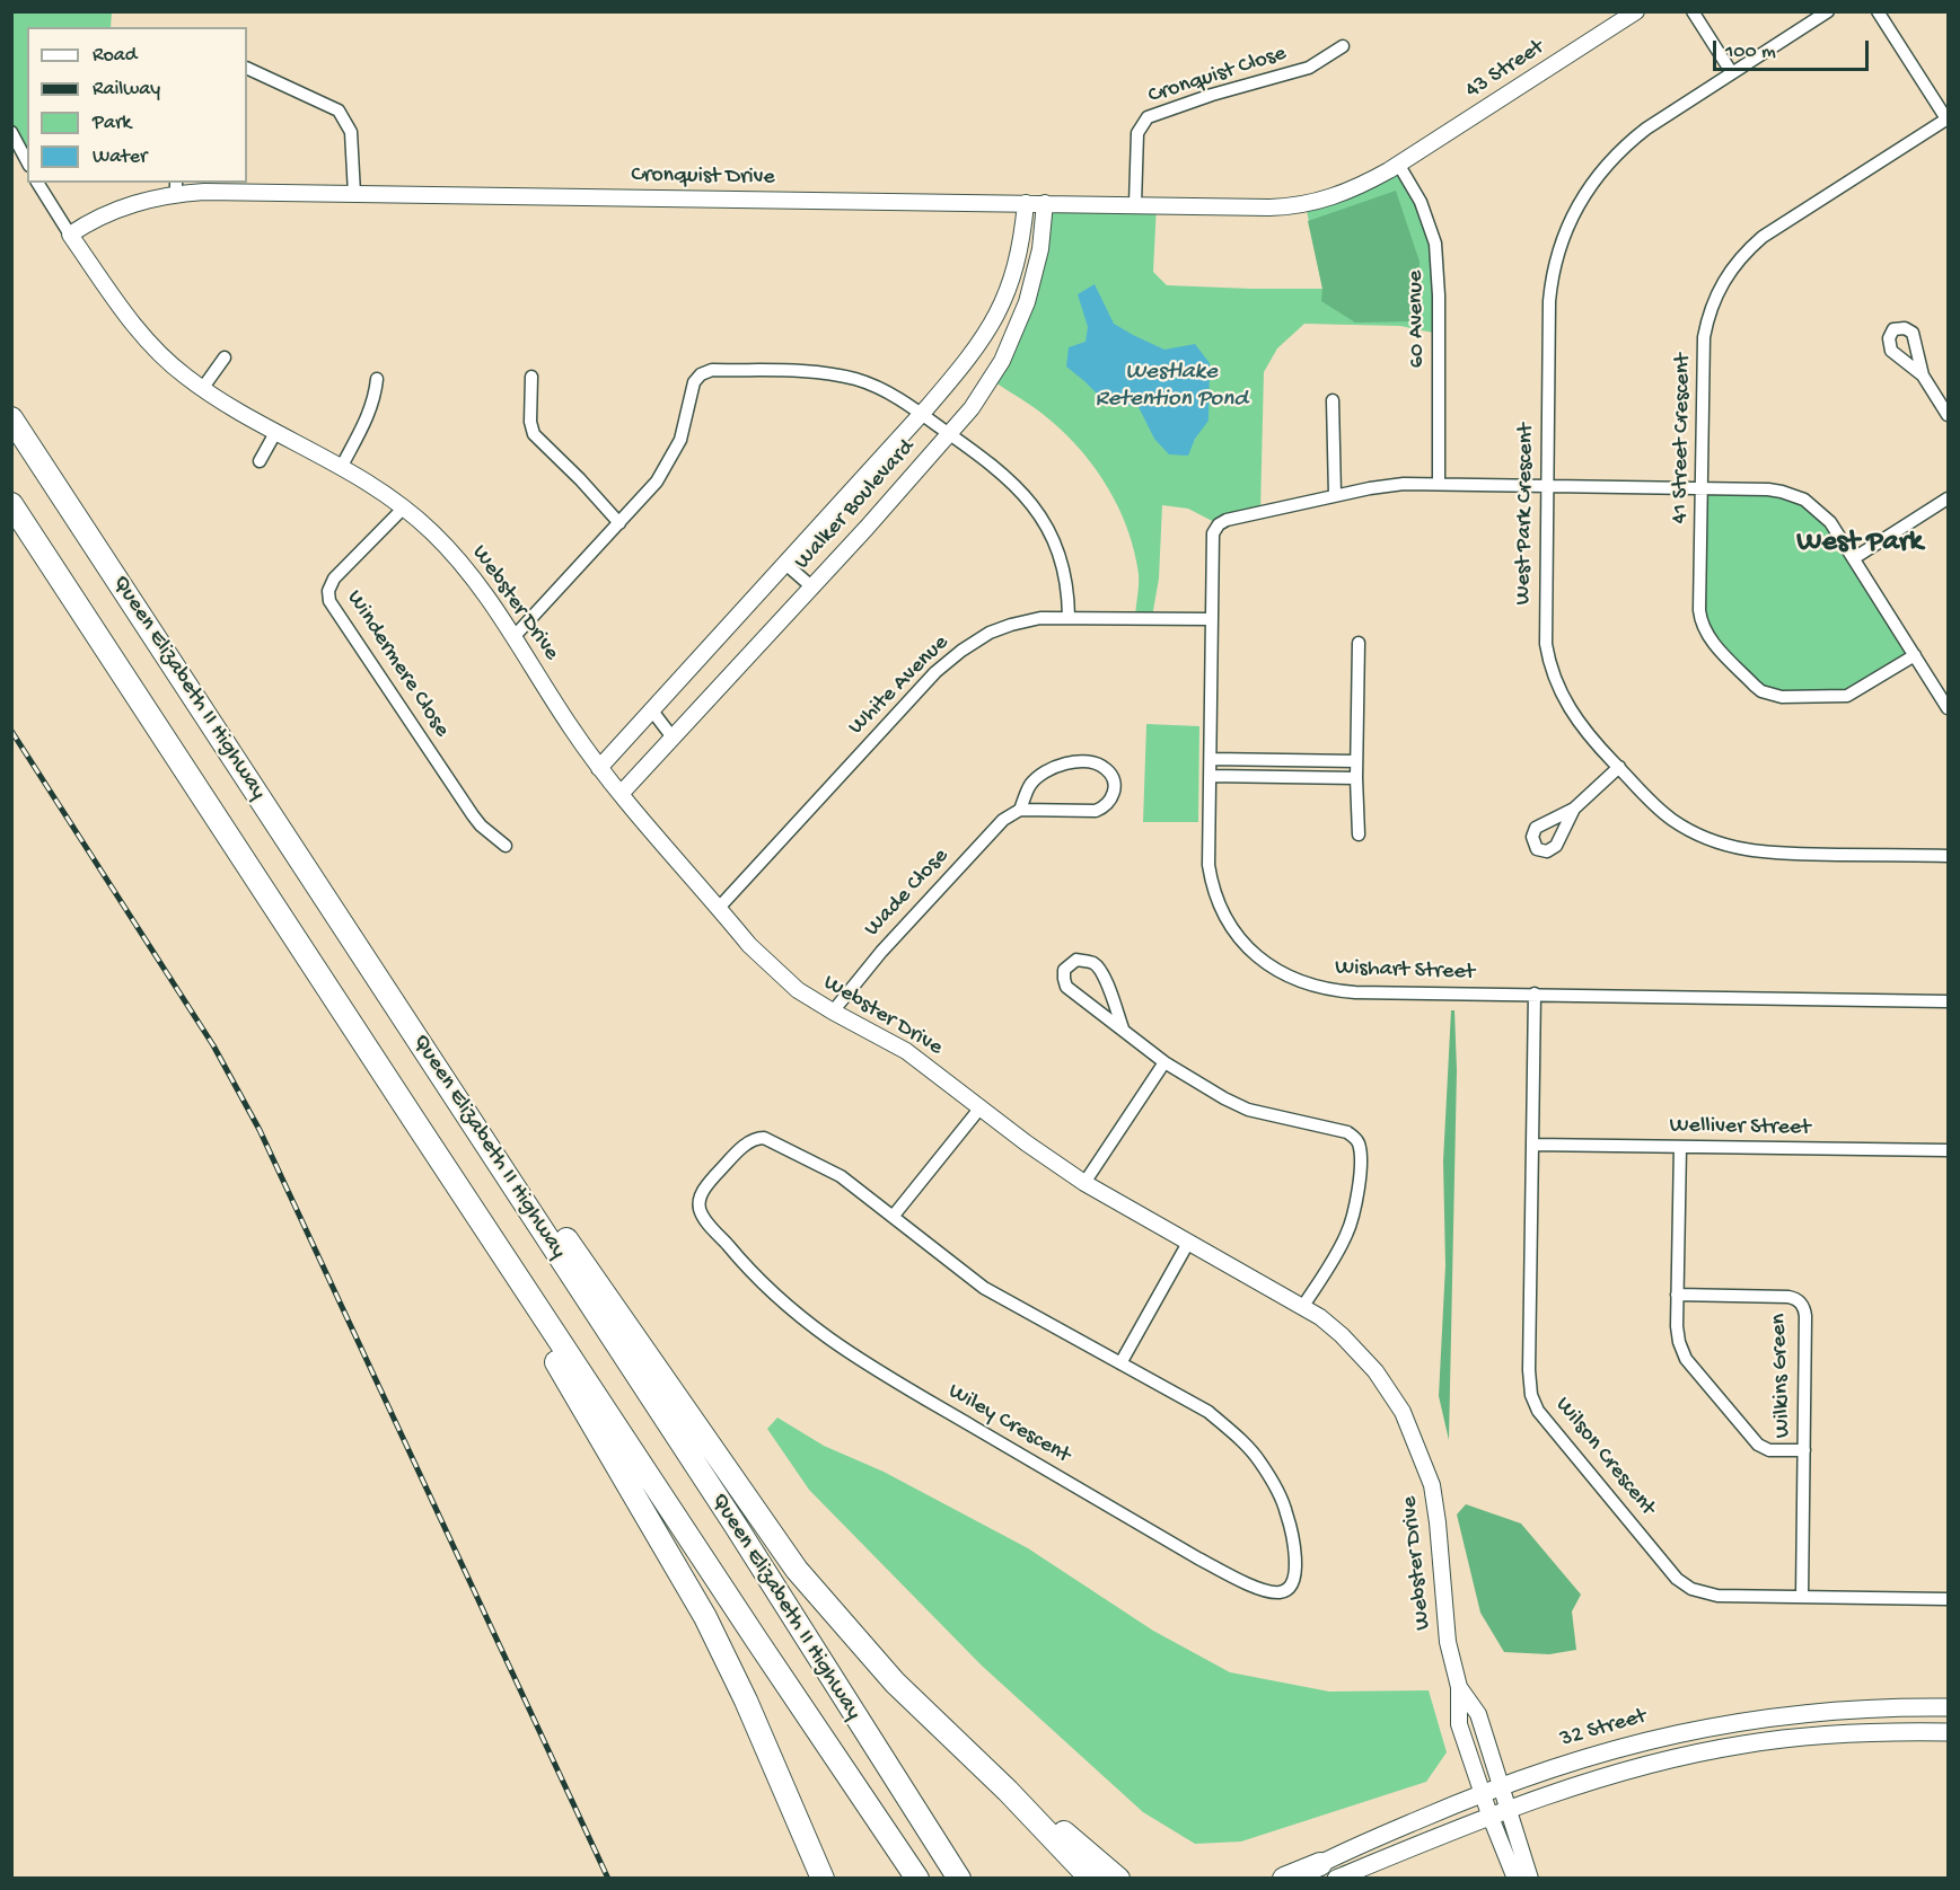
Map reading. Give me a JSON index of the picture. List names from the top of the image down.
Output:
{
  "streets": {
    "highway": ["Queen Elizabeth II Highway"],
    "main road": ["32 Street"],
    "street": [
      "43 Street",
      "Cronquist Close",
      "Cronquist Drive",
      "60 Avenue",
      "41 Street Crescent",
      "Walker Boulevard",
      "West Park Crescent",
      "Webster Drive",
      "Windermere Close",
      "White Avenue",
      "Wade Close",
      "Wishart Street",
      "Welliver Street",
      "Wilkins Green",
      "Wiley Crescent",
      "Wilson Crescent"
    ]
  },
  "crossings": [
    ["43 Street", "Cronquist Drive"],
    ["43 Street", "60 Avenue"],
    ["Cronquist Close", "Cronquist Drive"],
    ["Cronquist Drive", "60 Avenue"],
    ["Cronquist Drive", "Walker Boulevard"],
    ["Cronquist Drive", "Webster Drive"],
    ["60 Avenue", "Wishart Street"],
    ["41 Street Crescent", "Wishart Street"],
    ["Walker Boulevard", "Webster Drive"],
    ["West Park Crescent", "Wishart Street"],
    ["Webster Drive", "Windermere Close"],
    ["Webster Drive", "White Avenue"],
    ["Webster Drive", "Wade Close"],
    ["Webster Drive", "32 Street"],
    ["White Avenue", "Wishart Street"],
    ["Wishart Street", "Wilson Crescent"],
    ["Welliver Street", "Wilkins Green"],
    ["Welliver Street", "Wilson Crescent"],
    ["Wilkins Green", "Wilson Crescent"]
  ],
  "districts": ["West Park"],
  "water": ["Westlake Retention Pond"],
  "legend": [
    "Road",
    "Railway",
    "Park",
    "Water"
  ],
  "scale_bar": "100 m"
}
